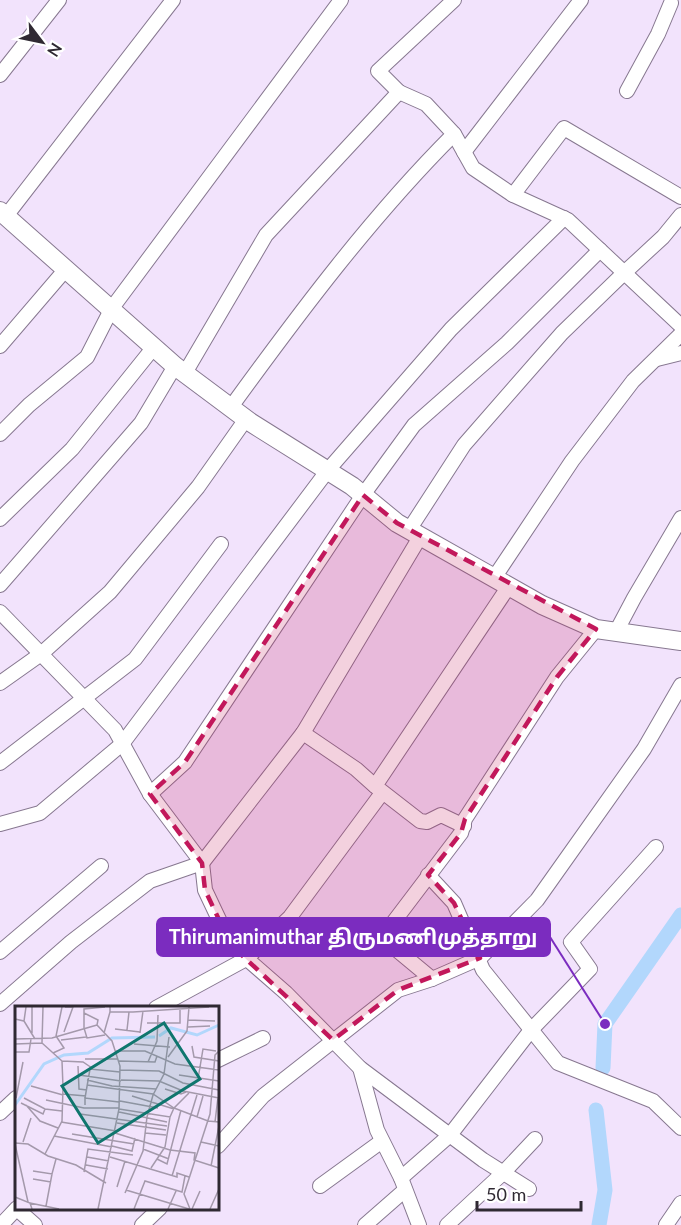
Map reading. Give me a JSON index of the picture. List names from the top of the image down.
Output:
{
  "places": ["Thirumanimuthar திருமணிமுத்தாறு"],
  "scale_bar": "50 m",
  "north": "bottom right"
}
